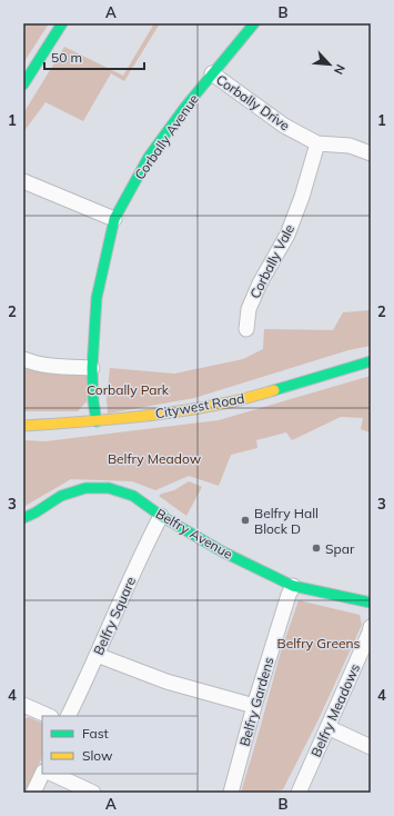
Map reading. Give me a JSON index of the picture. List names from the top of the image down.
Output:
{
  "streets": {
    "street": [
      "Corbally Drive",
      "Corbally Avenue",
      "Corbally Vale",
      "Citywest Road",
      "Belfry Avenue",
      "Belfry Square",
      "Belfry Gardens",
      "Belfry Meadows"
    ]
  },
  "crossings": [
    ["Corbally Drive", "Corbally Avenue"],
    ["Corbally Drive", "Corbally Vale"],
    ["Corbally Avenue", "Citywest Road"],
    ["Belfry Avenue", "Belfry Square"],
    ["Belfry Avenue", "Belfry Gardens"]
  ],
  "parks": ["Corbally Park", "Belfry Meadow", "Belfry Greens"],
  "places": ["Belfry Hall Block D", "Spar"],
  "legend": ["Fast", "Slow"],
  "scale_bar": "50 m",
  "north": "bottom right",
  "grid": {
    "columns": ["A", "B"],
    "rows": [
      "1",
      "2",
      "3",
      "4"
    ]
  }
}
